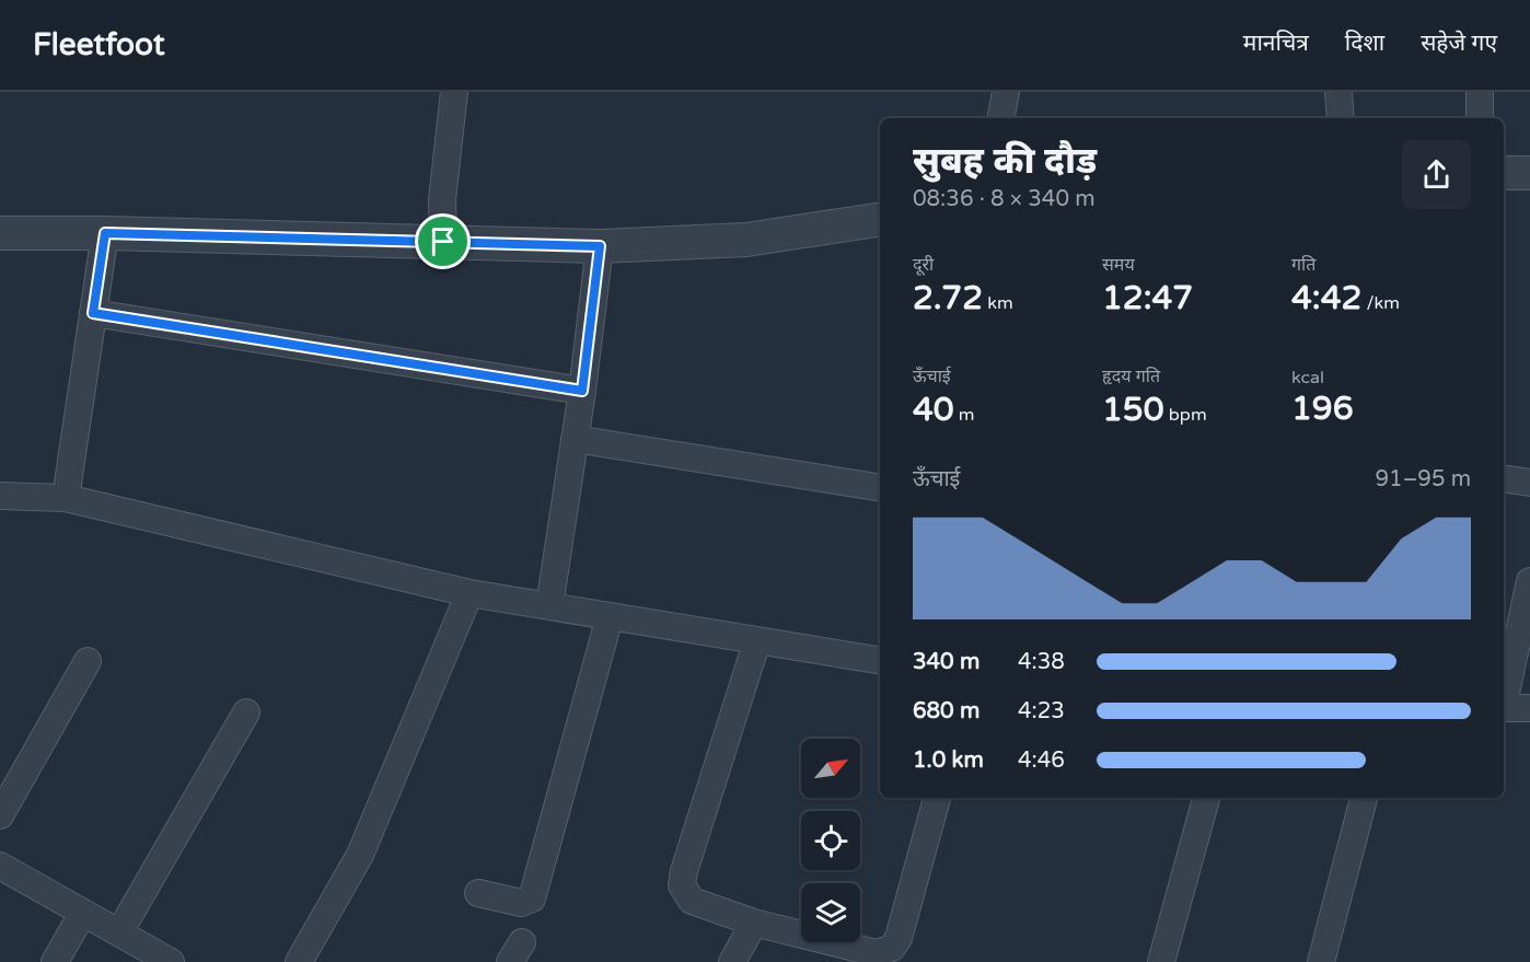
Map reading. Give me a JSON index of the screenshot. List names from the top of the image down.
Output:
{
  "north": "top right",
  "page": {
    "header": "Fleetfoot",
    "nav": ["मानचित्र", "दिशा", "सहेजे गए"],
    "heading": ["सुबह की दौड़", "08:36 · 8 × 340 m"],
    "stats": [
      ["दूरी", "2.72 km"],
      ["समय", "12:47"],
      ["गति", "4:42 /km"],
      ["ऊँचाई", "40 m"],
      ["हृदय गति", "150 bpm"],
      ["kcal", "196"]
    ],
    "chart": ["ऊँचाई", "91–95 m"],
    "list": [
      {
        "name": "340 m",
        "note": "4:38"
      },
      {
        "name": "680 m",
        "note": "4:23"
      },
      {
        "name": "1.0 km",
        "note": "4:46"
      }
    ]
  }
}
